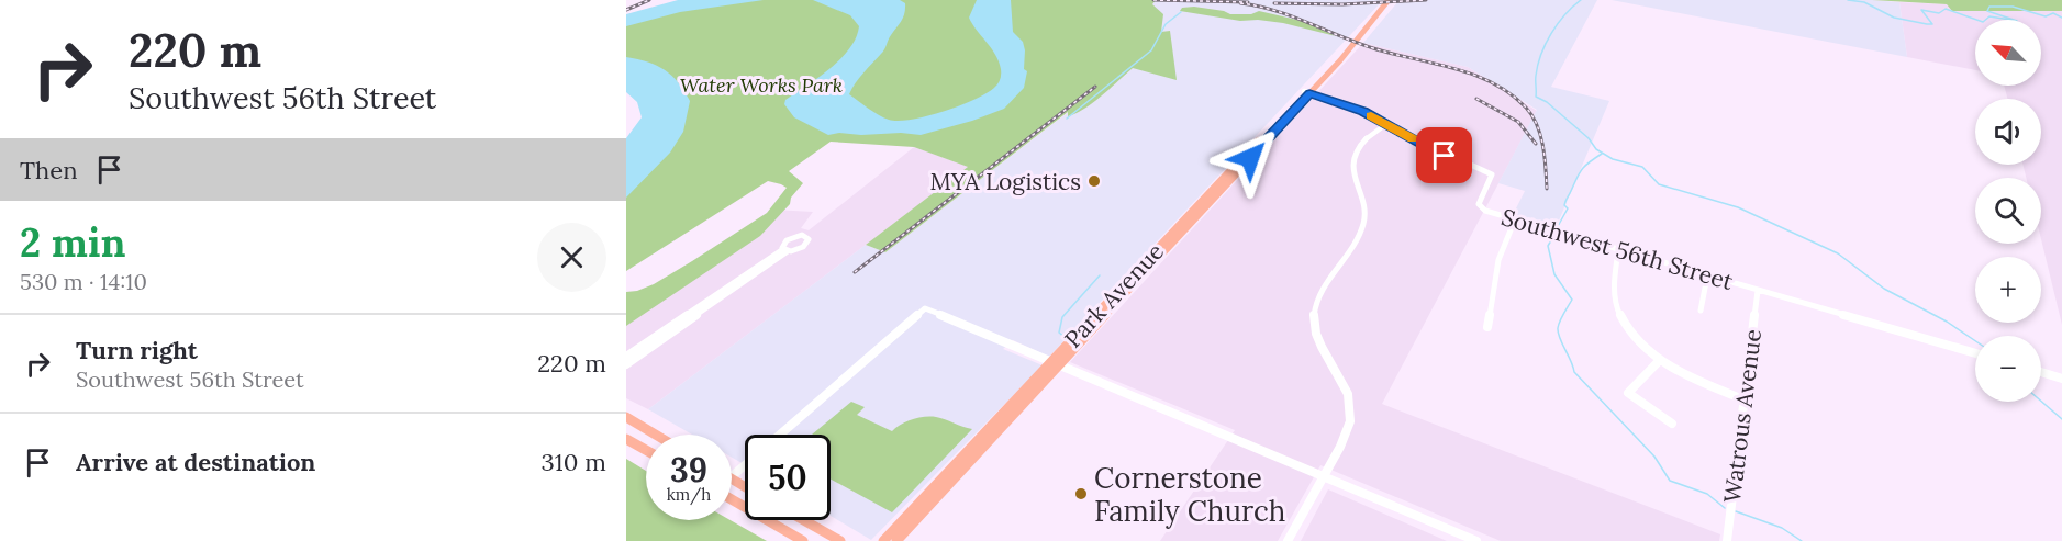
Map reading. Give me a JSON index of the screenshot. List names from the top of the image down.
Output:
{
  "streets": {
    "main road": ["Park Avenue"],
    "street": ["Southwest 56th Street", "Watrous Avenue"]
  },
  "crossings": [
    ["Southwest 56th Street", "Park Avenue"],
    ["Southwest 56th Street", "Watrous Avenue"]
  ],
  "parks": ["Water Works Park"],
  "places": ["MYA Logistics", "Cornerstone Family Church"],
  "north": "top left",
  "page": {
    "turn": ["220 m", "Southwest 56th Street"],
    "map_buttons": ["+", "−"],
    "then": "Then",
    "heading": ["2 min", "530 m · 14:10"],
    "list": [
      {
        "name": "Turn right",
        "note": "Southwest 56th Street",
        "value": "220 m"
      },
      {
        "name": "Arrive at destination",
        "value": "310 m"
      }
    ],
    "speed": "39 km/h",
    "limit": "50"
  }
}
